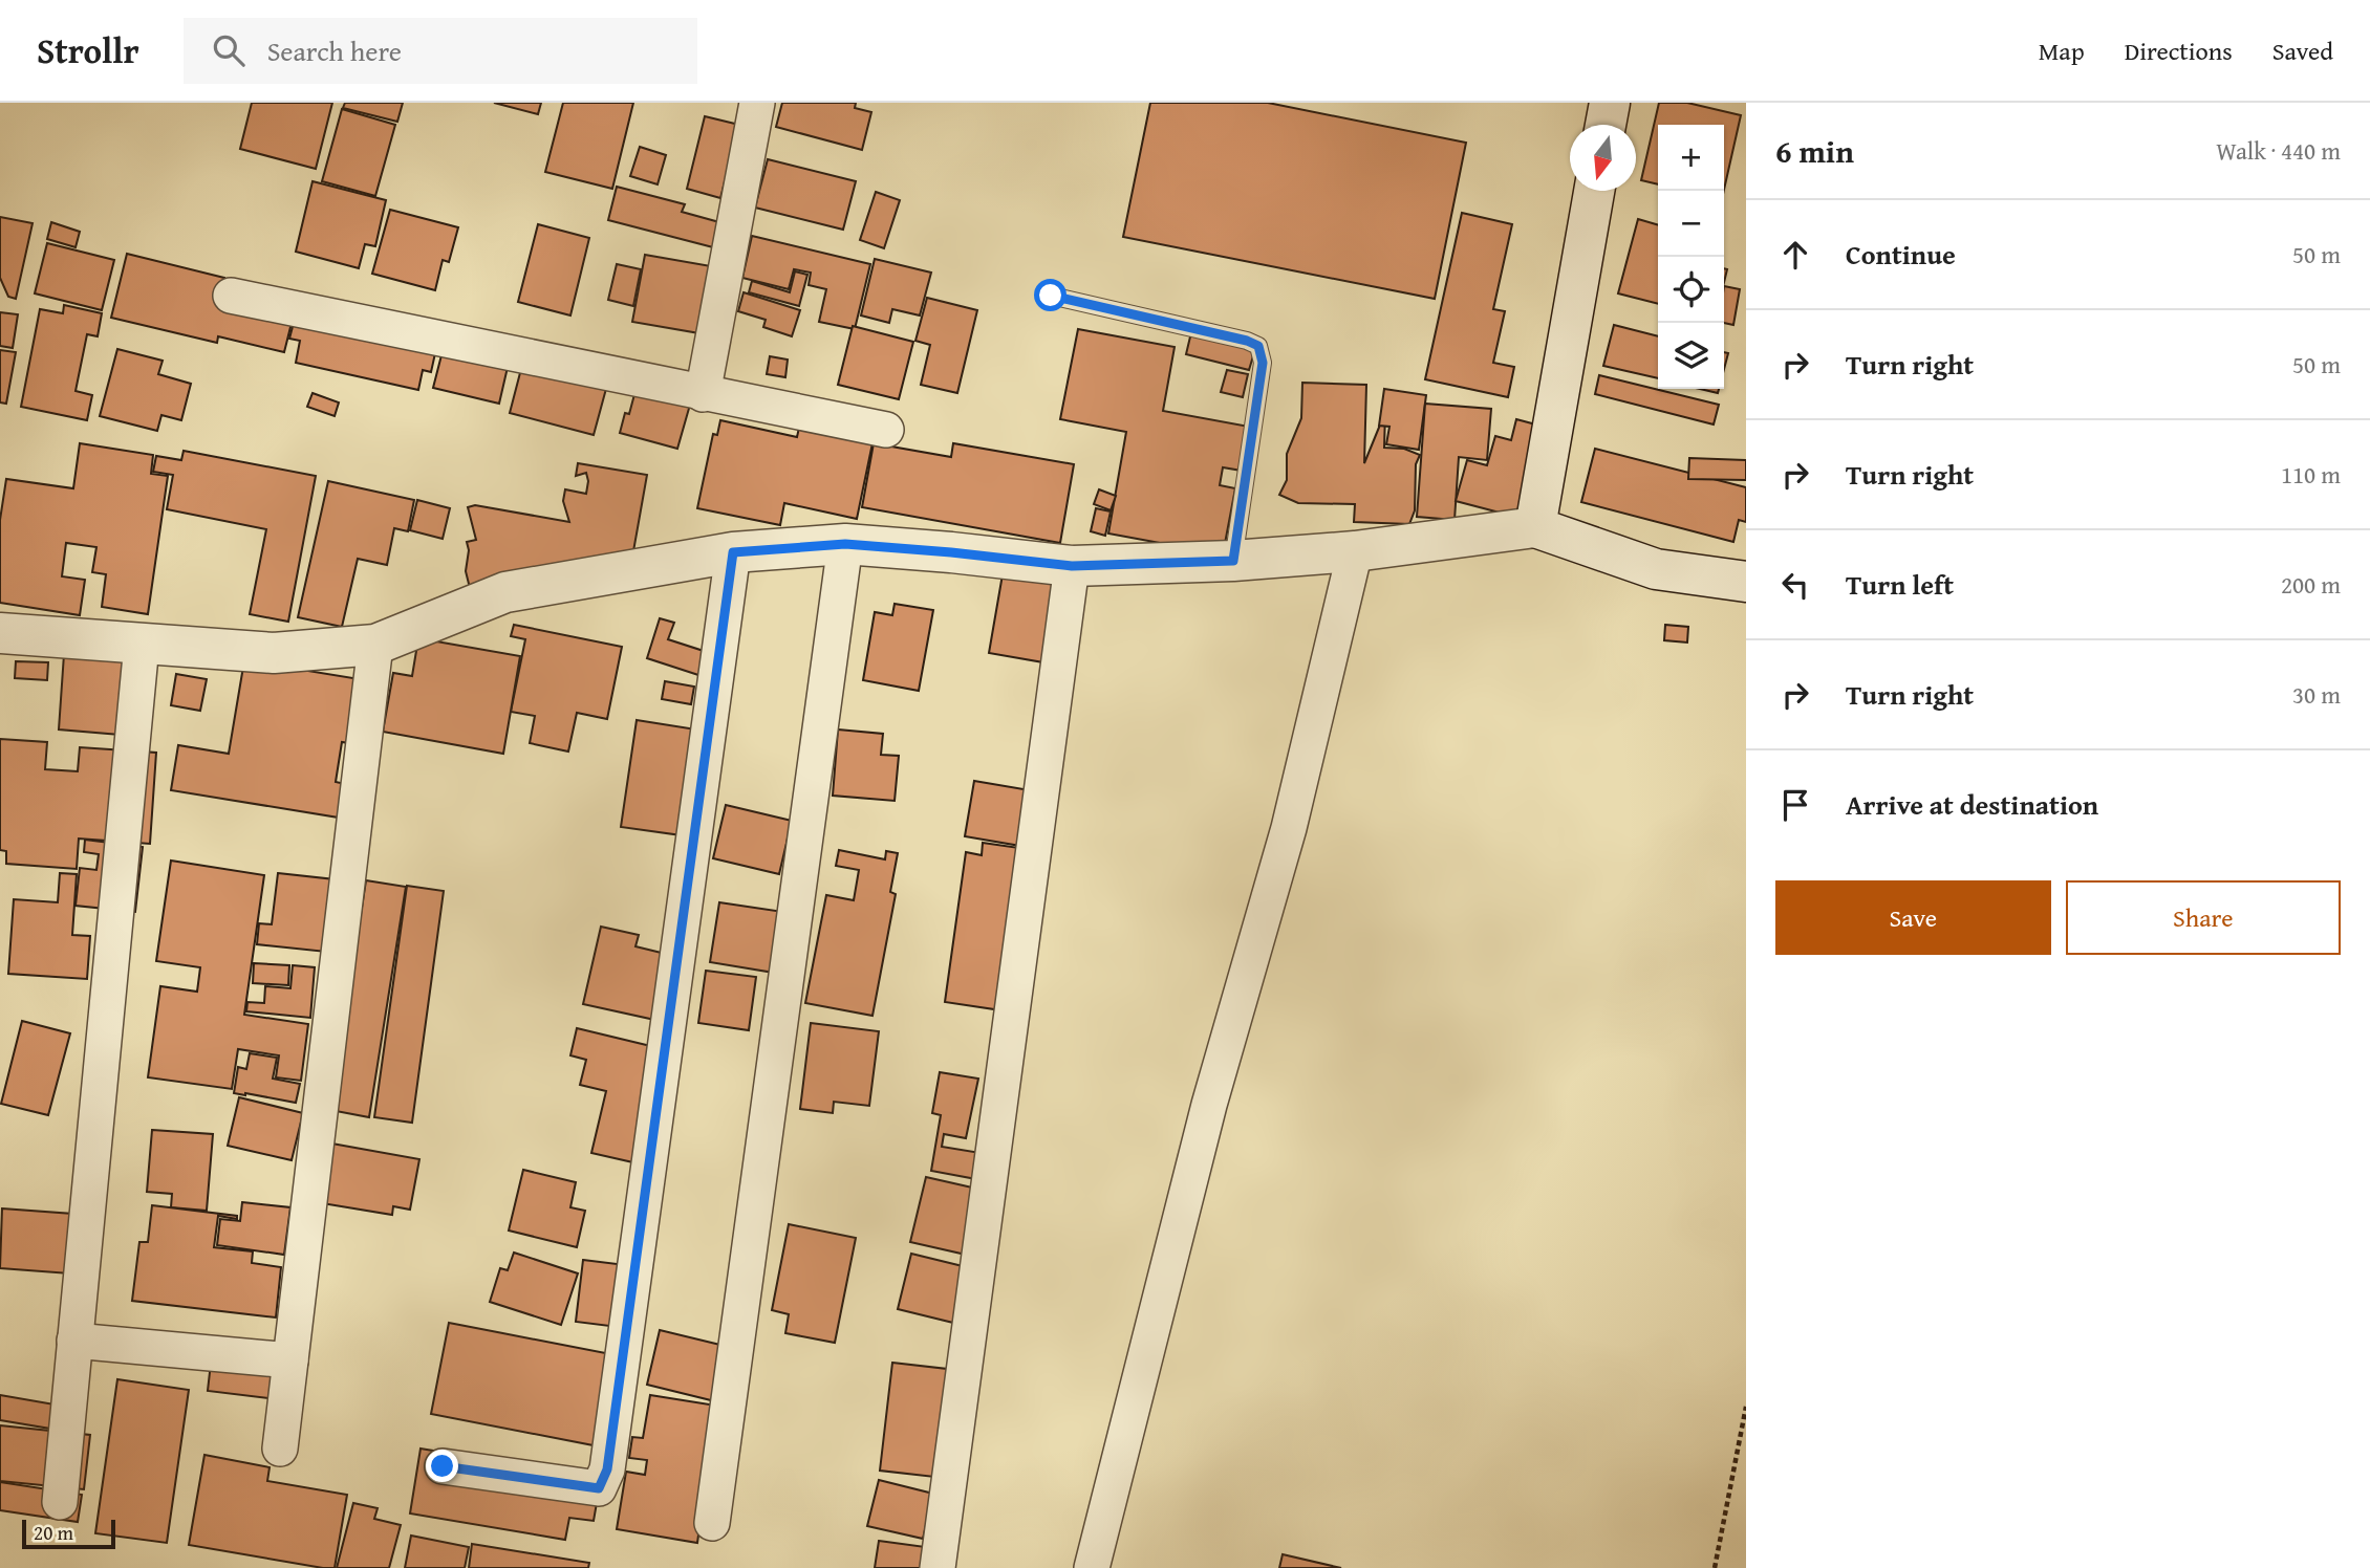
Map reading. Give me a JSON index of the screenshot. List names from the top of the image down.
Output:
{
  "scale_bar": "20 m",
  "north": "bottom",
  "page": {
    "header": "Strollr",
    "search": "Search here",
    "nav": ["Map", "Directions", "Saved"],
    "heading": ["6 min", "Walk · 440 m"],
    "map_buttons": ["+", "−"],
    "list": [
      ["Continue", "50 m"],
      ["Turn right", "50 m"],
      ["Turn right", "110 m"],
      ["Turn left", "200 m"],
      ["Turn right", "30 m"],
      "Arrive at destination"
    ],
    "buttons": ["Save", "Share"],
    "scale": "20 m"
  }
}
